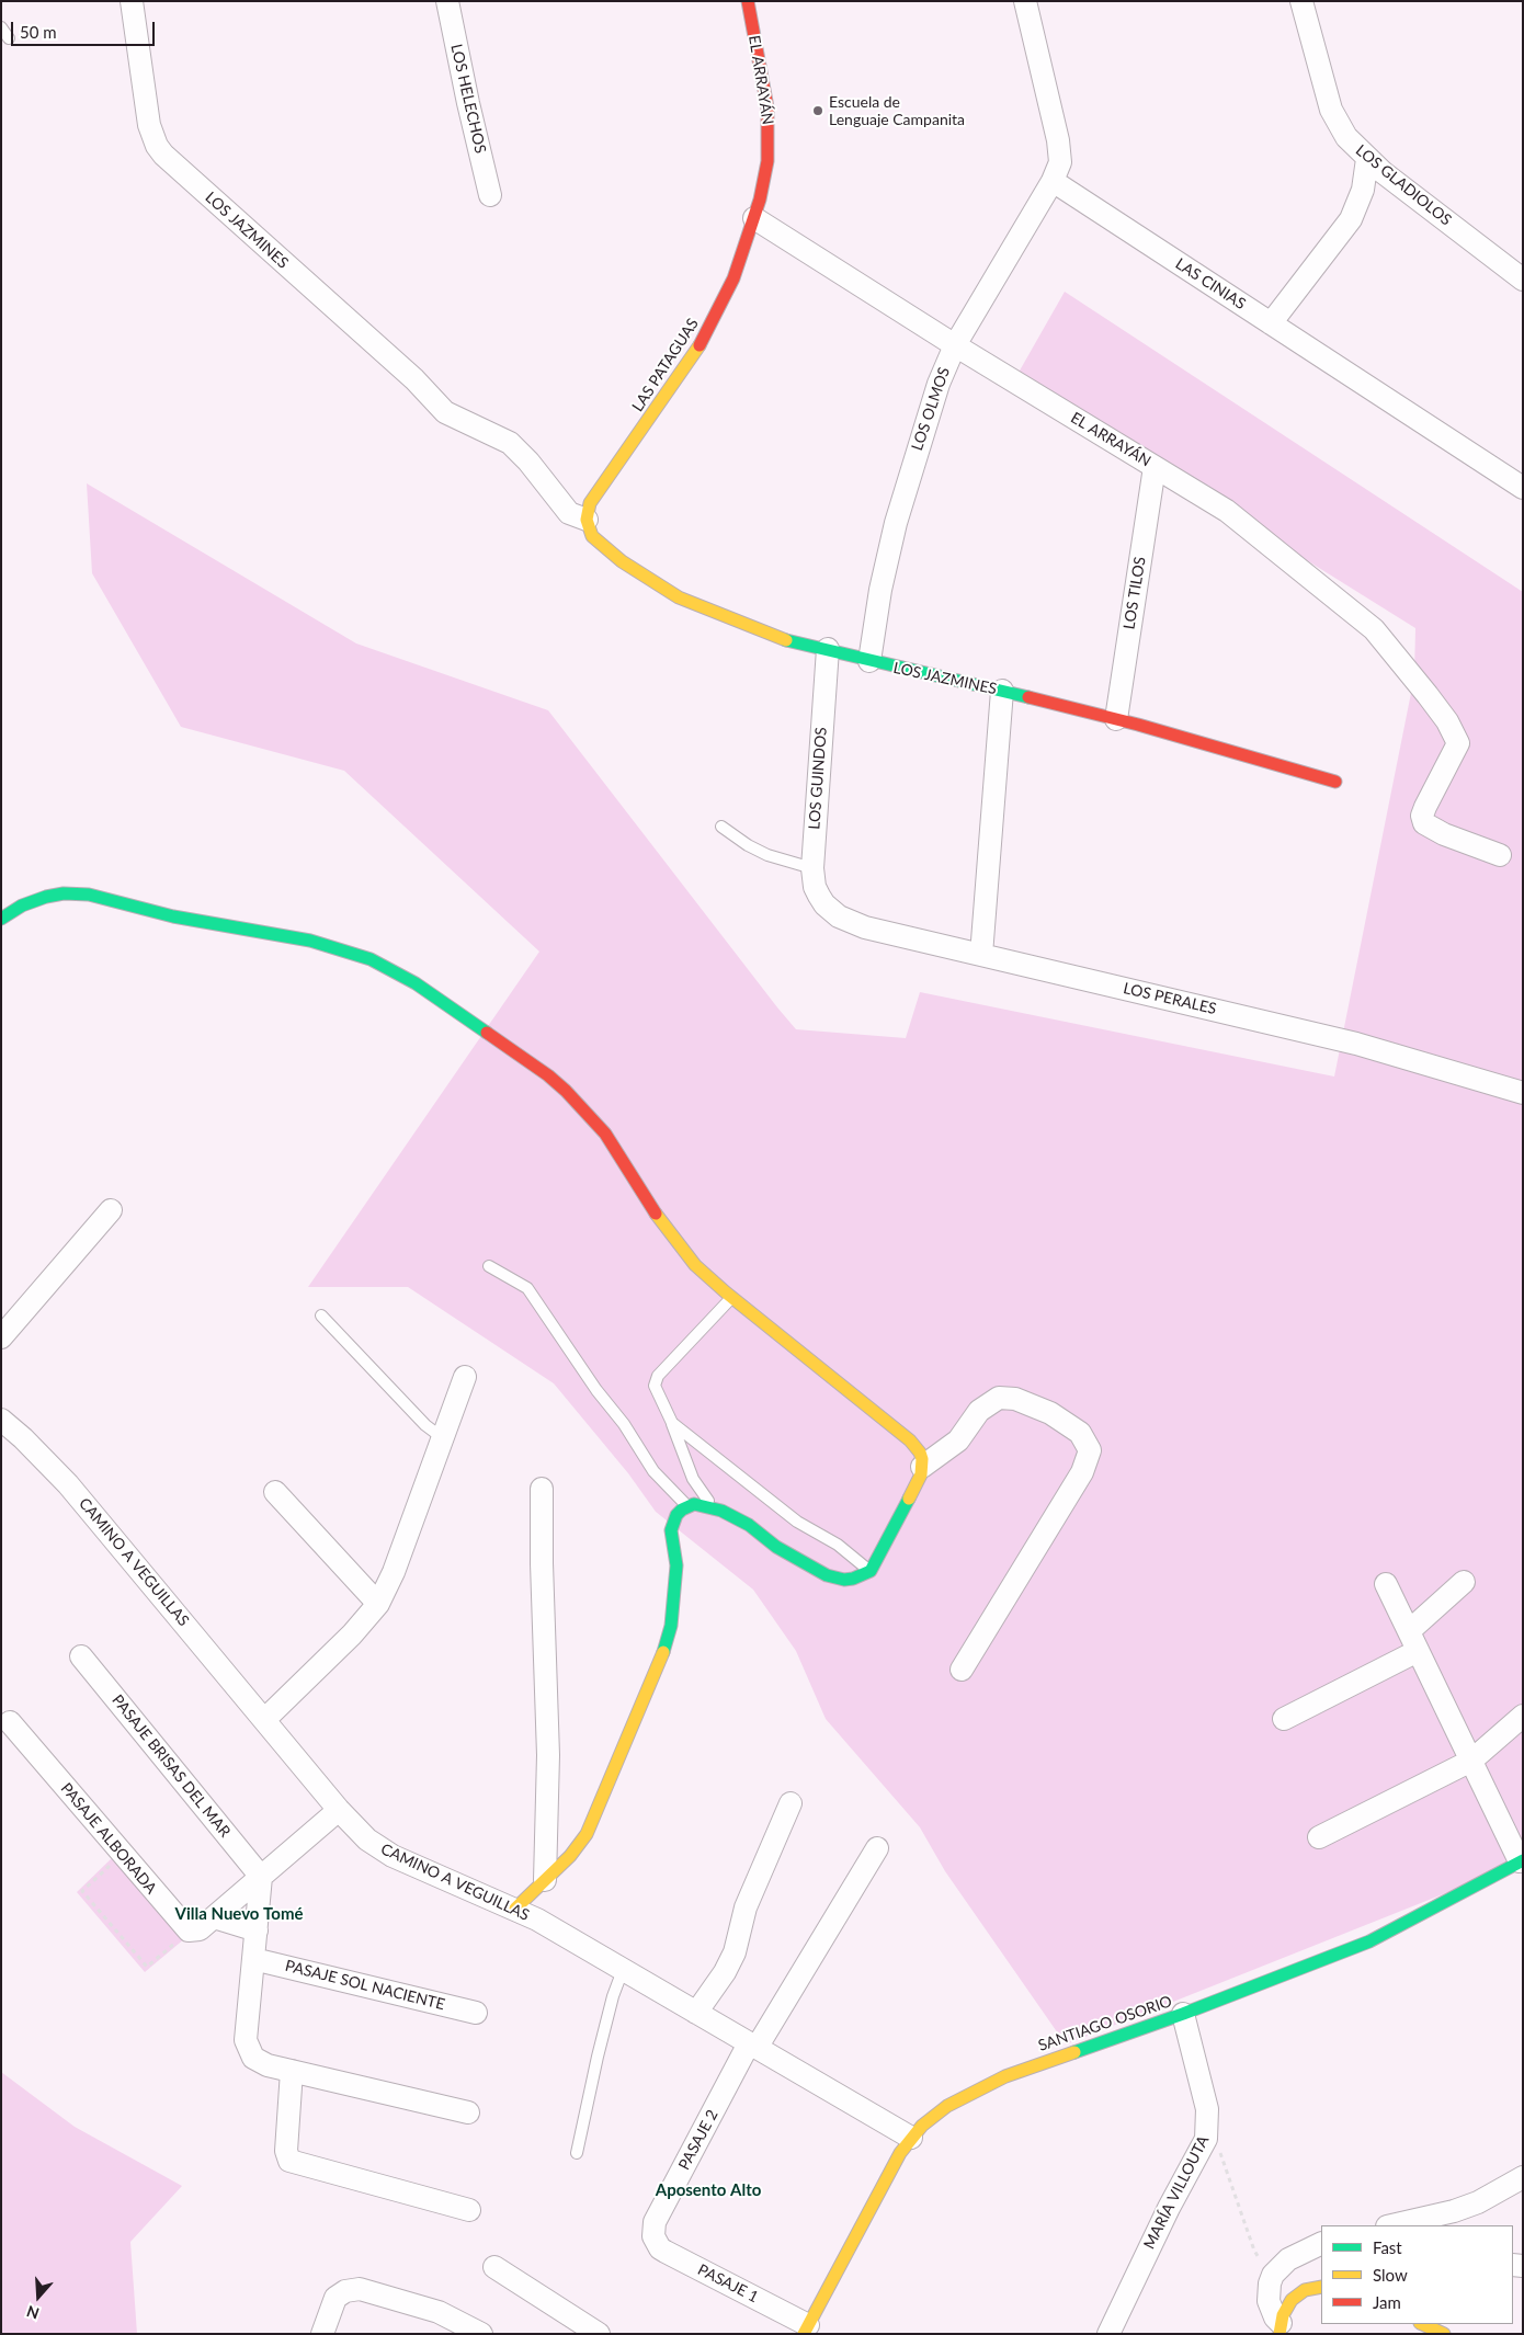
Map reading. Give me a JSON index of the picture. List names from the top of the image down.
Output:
{
  "streets": {
    "street": [
      "EL ARRAYÁN",
      "LOS HELECHOS",
      "LOS GLADIOLOS",
      "LOS JAZMINES",
      "LAS CINIAS",
      "LAS PATAGUAS",
      "LOS OLMOS",
      "LOS TILOS",
      "LOS GUINDOS",
      "LOS PERALES",
      "CAMINO A VEGUILLAS",
      "PASAJE BRISAS DEL MAR",
      "PASAJE ALBORADA",
      "PASAJE SOL NACIENTE",
      "SANTIAGO OSORIO",
      "PASAJE 2",
      "MARÍA VILLOUTA",
      "PASAJE 1"
    ]
  },
  "crossings": [
    ["EL ARRAYÁN", "LAS PATAGUAS"],
    ["EL ARRAYÁN", "LOS OLMOS"],
    ["EL ARRAYÁN", "LOS TILOS"],
    ["LOS JAZMINES", "LAS PATAGUAS"],
    ["LOS JAZMINES", "LOS OLMOS"],
    ["LOS JAZMINES", "LOS TILOS"],
    ["LOS JAZMINES", "LOS GUINDOS"],
    ["LAS CINIAS", "LOS OLMOS"],
    ["LOS GUINDOS", "LOS PERALES"],
    ["CAMINO A VEGUILLAS", "SANTIAGO OSORIO"],
    ["CAMINO A VEGUILLAS", "PASAJE 2"],
    ["SANTIAGO OSORIO", "MARÍA VILLOUTA"],
    ["SANTIAGO OSORIO", "PASAJE 1"],
    ["PASAJE 2", "PASAJE 1"]
  ],
  "districts": ["Villa Nuevo Tomé", "Aposento Alto"],
  "places": ["Escuela de Lenguaje Campanita"],
  "legend": ["Fast", "Slow", "Jam"],
  "scale_bar": "50 m",
  "north": "bottom"
}
